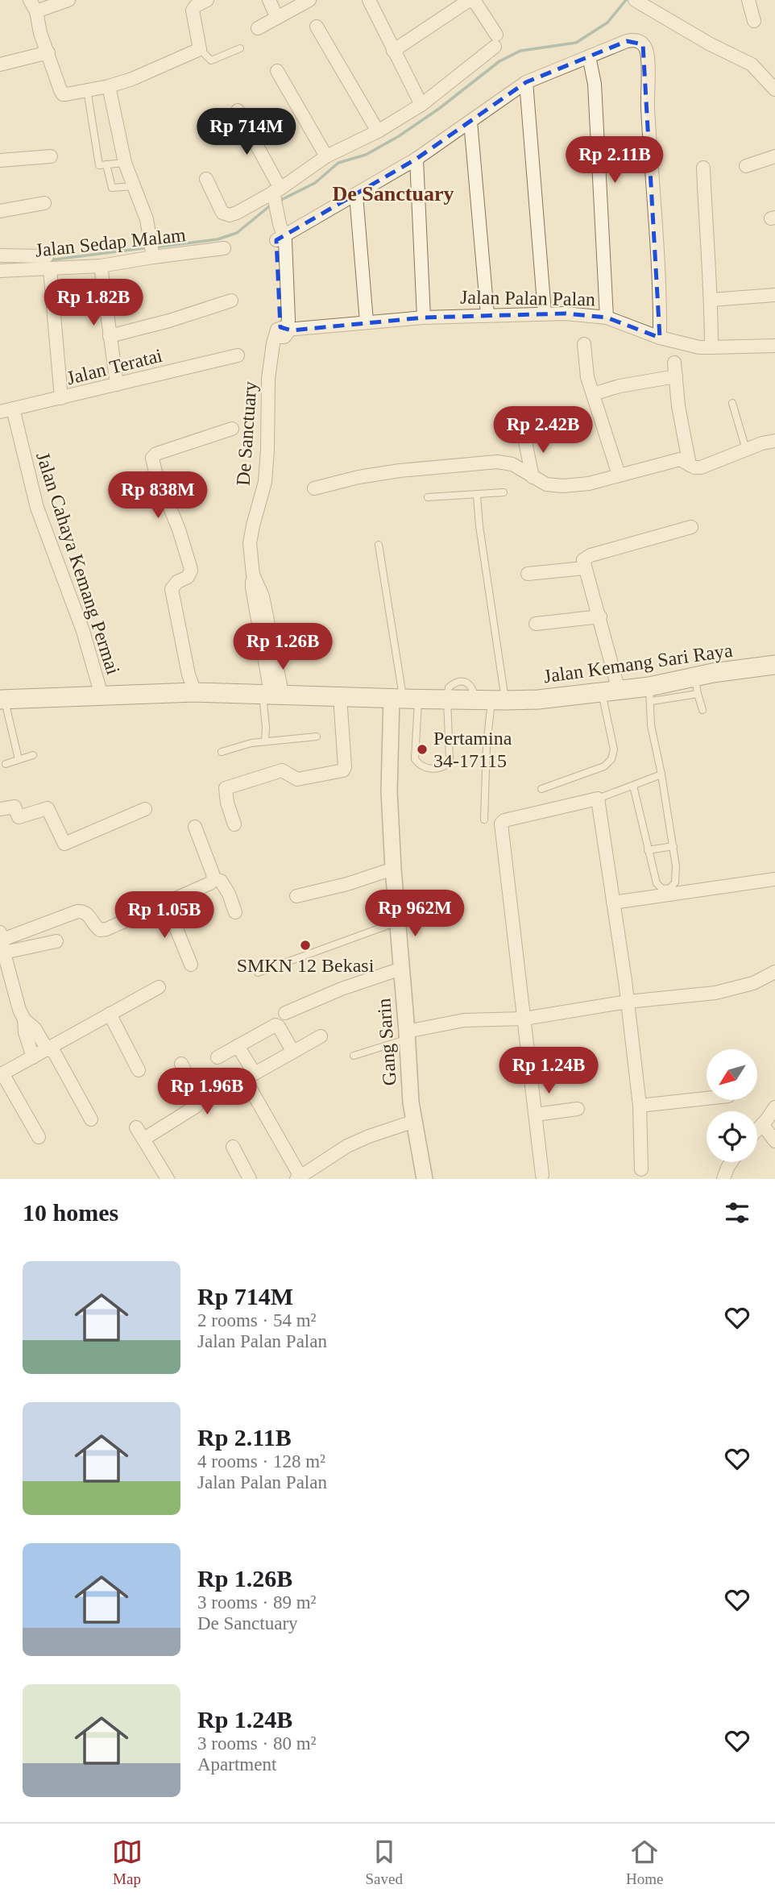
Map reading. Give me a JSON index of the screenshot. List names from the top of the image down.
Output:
{
  "streets": {
    "main road": ["Jalan Kemang Sari Raya"],
    "street": [
      "Jalan Sedap Malam",
      "Jalan Palan Palan",
      "Jalan Teratai",
      "De Sanctuary",
      "Jalan Cahaya Kemang Permai",
      "Gang Sarin"
    ]
  },
  "crossings": [
    ["Jalan Palan Palan", "De Sanctuary"],
    ["Jalan Teratai", "Jalan Cahaya Kemang Permai"],
    ["De Sanctuary", "Jalan Kemang Sari Raya"],
    ["Jalan Cahaya Kemang Permai", "Jalan Kemang Sari Raya"],
    ["Jalan Kemang Sari Raya", "Gang Sarin"]
  ],
  "districts": ["De Sanctuary"],
  "places": ["Pertamina 34-17115", "SMKN 12 Bekasi"],
  "north": "bottom left",
  "page": {
    "price": [
      "Rp 714M",
      "Rp 2.11B",
      "Rp 1.82B",
      "Rp 2.42B",
      "Rp 838M",
      "Rp 1.26B",
      "Rp 962M",
      "Rp 1.05B",
      "Rp 1.24B",
      "Rp 1.96B"
    ],
    "heading": "10 homes",
    "list": [
      {
        "name": "Rp 714M",
        "note": "2 rooms · 54 m² · Jalan Palan Palan"
      },
      {
        "name": "Rp 2.11B",
        "note": "4 rooms · 128 m² · Jalan Palan Palan"
      },
      {
        "name": "Rp 1.26B",
        "note": "3 rooms · 89 m² · De Sanctuary"
      },
      {
        "name": "Rp 1.24B",
        "note": "3 rooms · 80 m² · Apartment"
      }
    ],
    "tabs": ["Map", "Saved", "Home"]
  }
}
